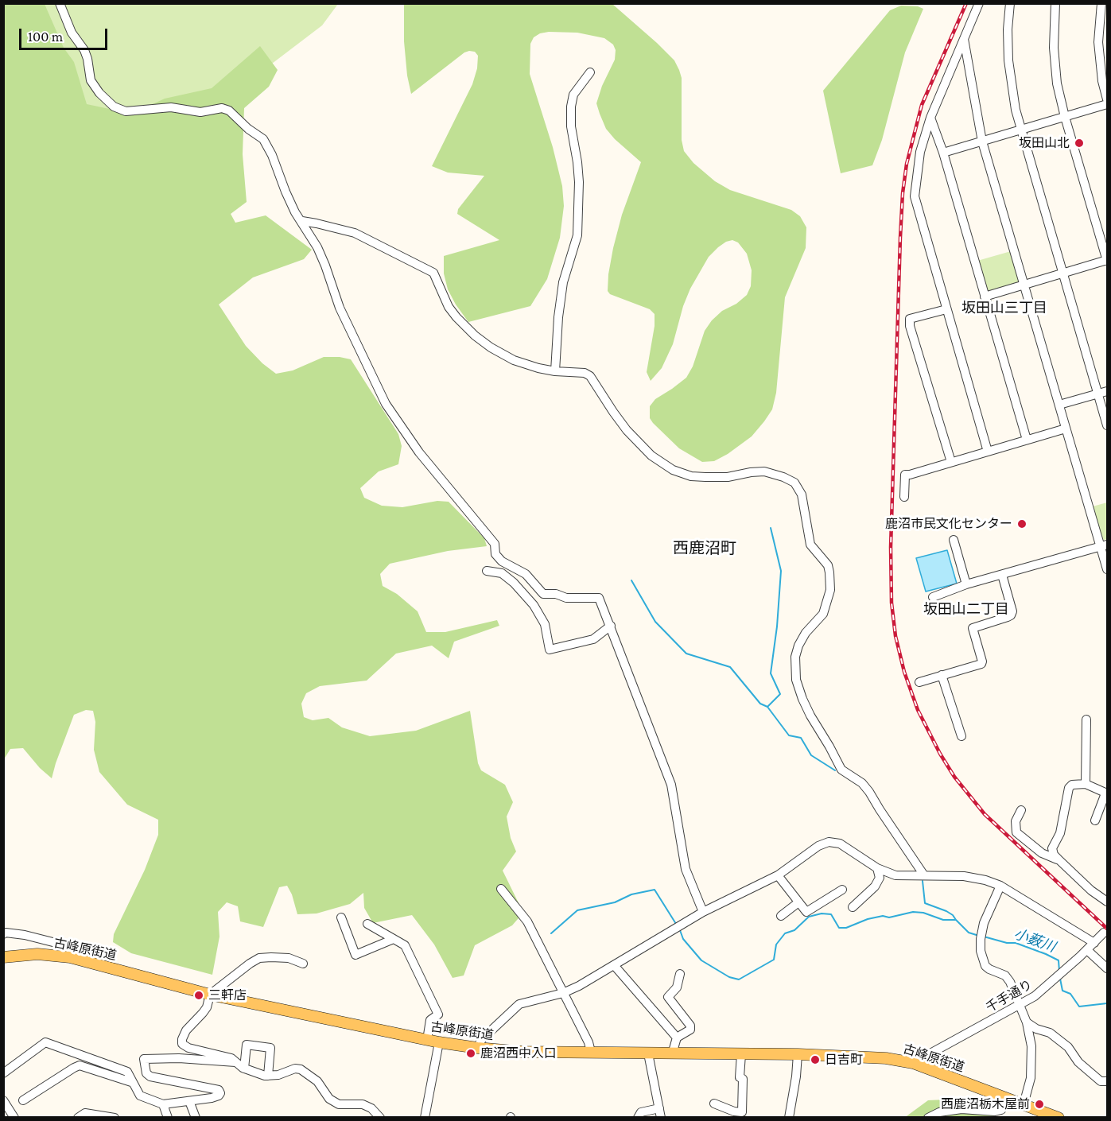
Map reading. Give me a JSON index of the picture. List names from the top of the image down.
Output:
{
  "streets": {
    "main road": ["古峰原街道"],
    "street": ["千手通り"]
  },
  "crossings": [
    ["古峰原街道", "千手通り"]
  ],
  "districts": ["坂田山三丁目", "西鹿沼町", "坂田山二丁目"],
  "water": ["小薮川"],
  "places": [
    "坂田山北",
    "鹿沼市民文化センター",
    "三軒店",
    "鹿沼西中入口",
    "日吉町",
    "西鹿沼栃木屋前"
  ],
  "scale_bar": "100 m"
}
